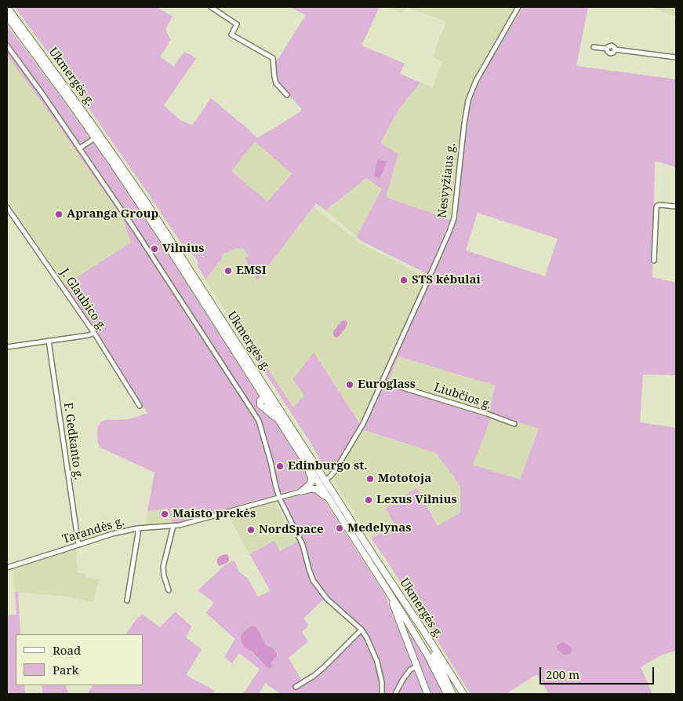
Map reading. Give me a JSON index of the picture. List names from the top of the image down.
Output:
{
  "streets": {
    "highway": ["Ukmergės g."],
    "street": [
      "Nesvyžiaus g.",
      "J. Glaubico g.",
      "Liubčios g.",
      "F. Gedkanto g.",
      "Tarandės g."
    ]
  },
  "crossings": [
    ["Ukmergės g.", "Nesvyžiaus g."],
    ["Nesvyžiaus g.", "Liubčios g."],
    ["F. Gedkanto g.", "Tarandės g."]
  ],
  "places": [
    "Apranga Group",
    "Vilnius",
    "EMSI",
    "STS kėbulai",
    "Euroglass",
    "Edinburgo st.",
    "Mototoja",
    "Lexus Vilnius",
    "Maisto prekės",
    "Medelynas",
    "NordSpace"
  ],
  "legend": ["Road", "Park"],
  "scale_bar": "200 m"
}
